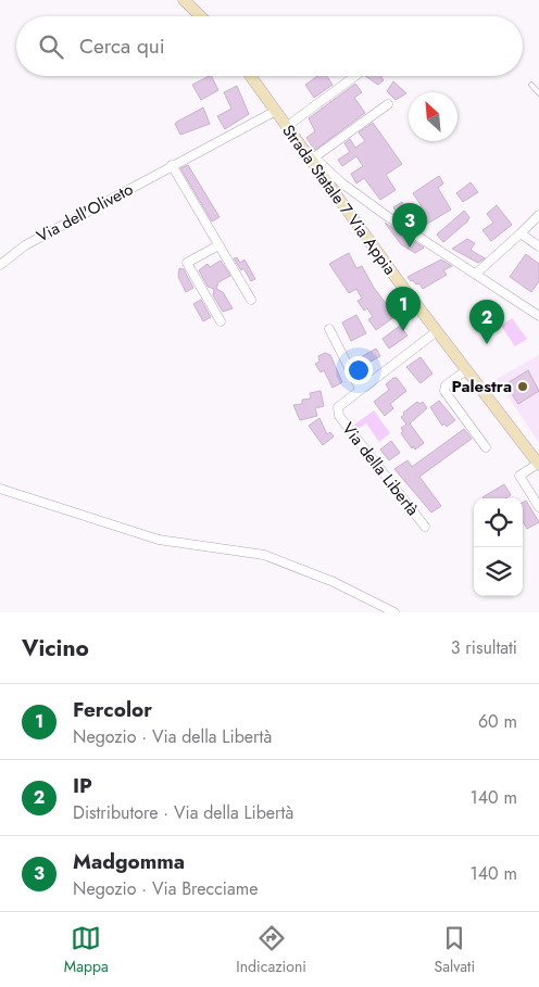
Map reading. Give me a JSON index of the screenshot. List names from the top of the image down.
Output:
{
  "streets": {
    "main road": ["Strada Statale 7 Via Appia"],
    "street": ["Via dell'Oliveto", "Via della Libertà"]
  },
  "crossings": [
    ["Strada Statale 7 Via Appia", "Via dell'Oliveto"],
    ["Strada Statale 7 Via Appia", "Via della Libertà"]
  ],
  "places": ["Palestra"],
  "north": "top left",
  "page": {
    "search": "Cerca qui",
    "pins": ["3", "1", "2"],
    "heading": ["Vicino", "3 risultati"],
    "list": [
      {
        "mark": "1",
        "name": "Fercolor",
        "note": "Negozio · Via della Libertà",
        "value": "60 m"
      },
      {
        "mark": "2",
        "name": "IP",
        "note": "Distributore · Via della Libertà",
        "value": "140 m"
      },
      {
        "mark": "3",
        "name": "Madgomma",
        "note": "Negozio · Via Brecciame",
        "value": "140 m"
      }
    ],
    "nav": ["Mappa", "Indicazioni", "Salvati"]
  }
}
